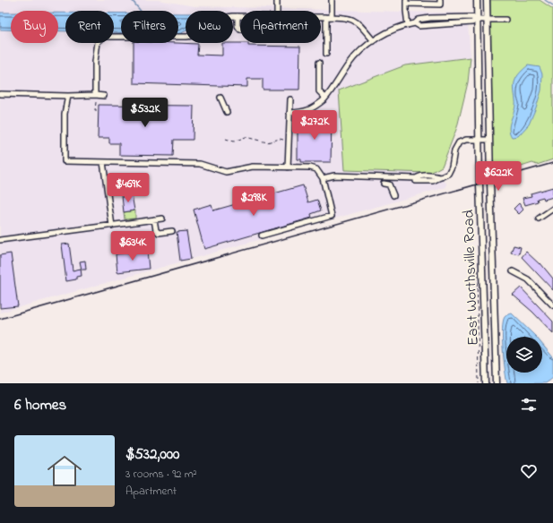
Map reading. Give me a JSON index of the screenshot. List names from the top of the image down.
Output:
{
  "streets": {
    "main road": ["East Worthsville Road"]
  },
  "page": {
    "chip": [
      "Buy",
      "Rent",
      "Filters",
      "New",
      "Apartment"
    ],
    "price": [
      "$532K",
      "$272K",
      "$622K",
      "$469K",
      "$298K",
      "$634K"
    ],
    "heading": "6 homes",
    "list": [
      {
        "name": "$532,000",
        "note": "3 rooms · 92 m² · Apartment"
      }
    ]
  }
}
